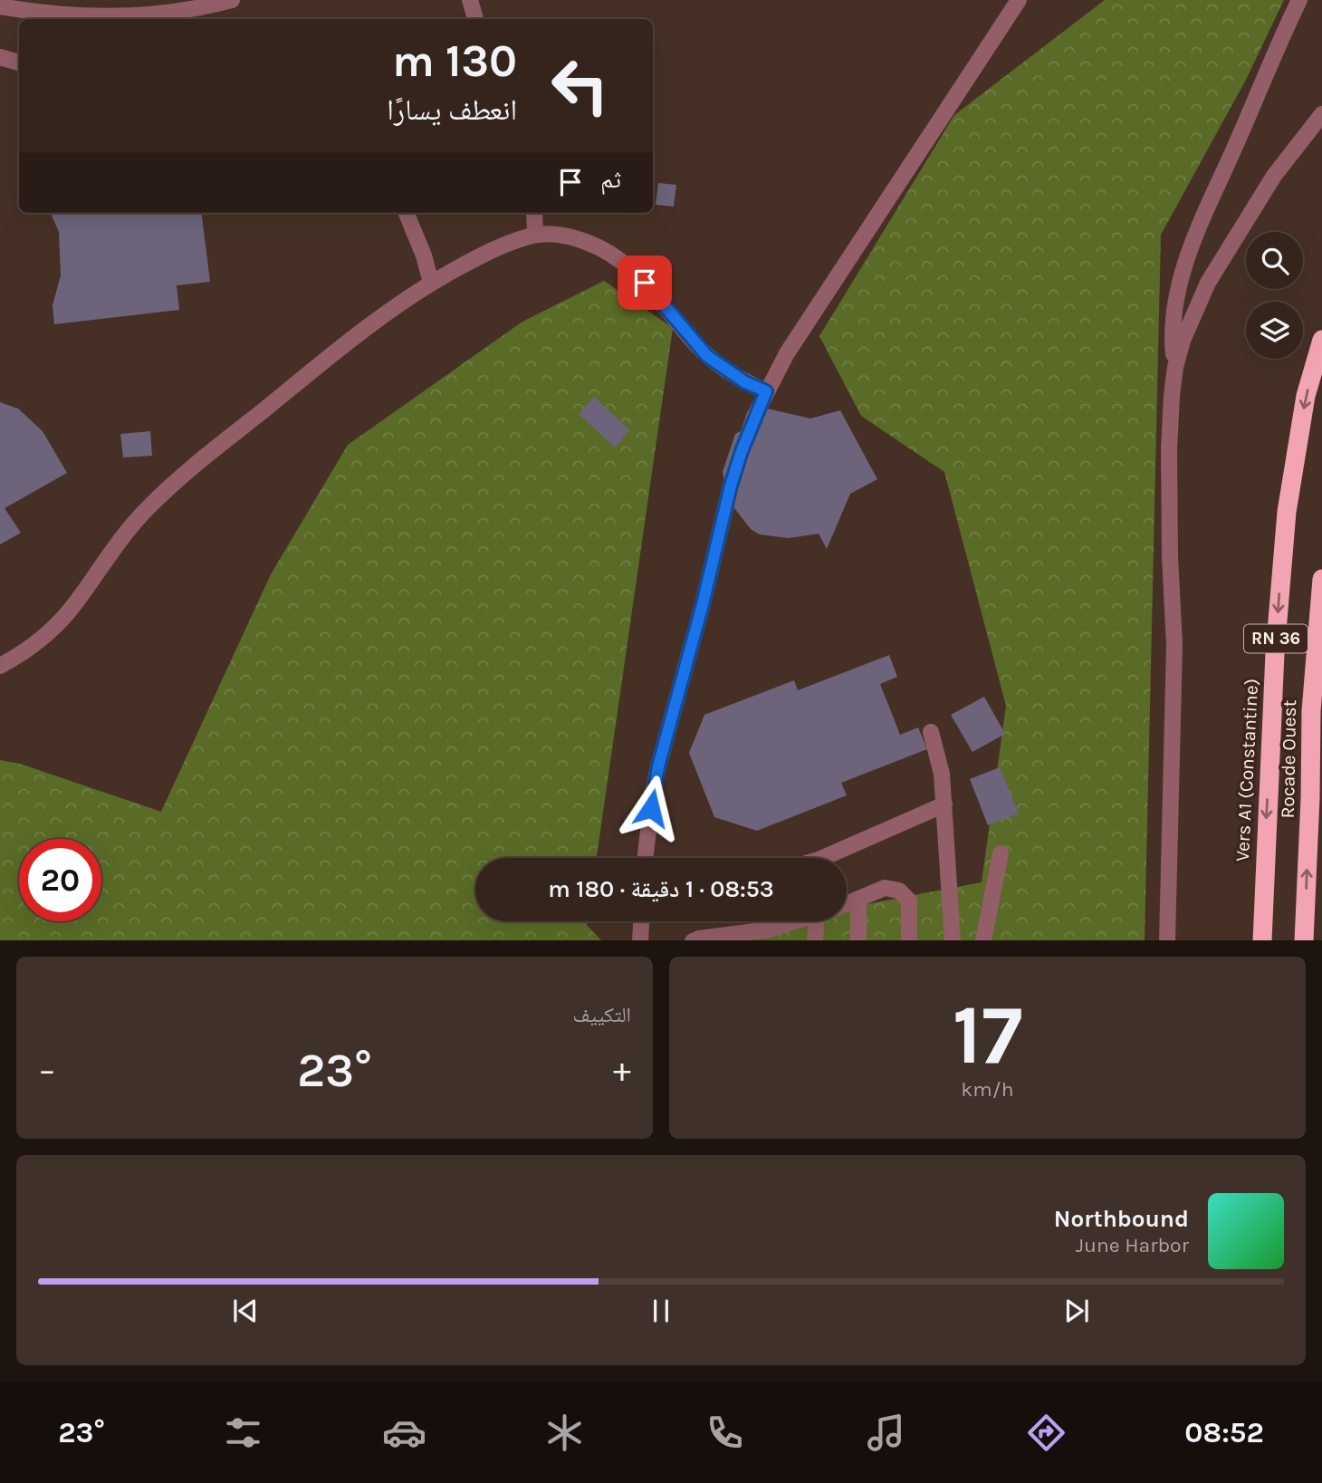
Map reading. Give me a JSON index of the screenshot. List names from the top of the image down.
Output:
{
  "streets": {
    "highway": ["RN 36", "Rocade Ouest", "Vers A1 (Constantine)"]
  },
  "one_way": ["Rocade Ouest", "Vers A1 (Constantine)"],
  "page": {
    "turn": ["130 m", "انعطف يسارًا"],
    "then": "ثم",
    "limit": "20",
    "trip": "08:53 · 1 دقيقة · 180 m",
    "tile": [
      ["17", "km/h"],
      "التكييف"
    ],
    "heat": ["−", "23°", "+"],
    "song": ["Northbound", "June Harbor"],
    "tabs": ["08:52", "23°"]
  }
}
